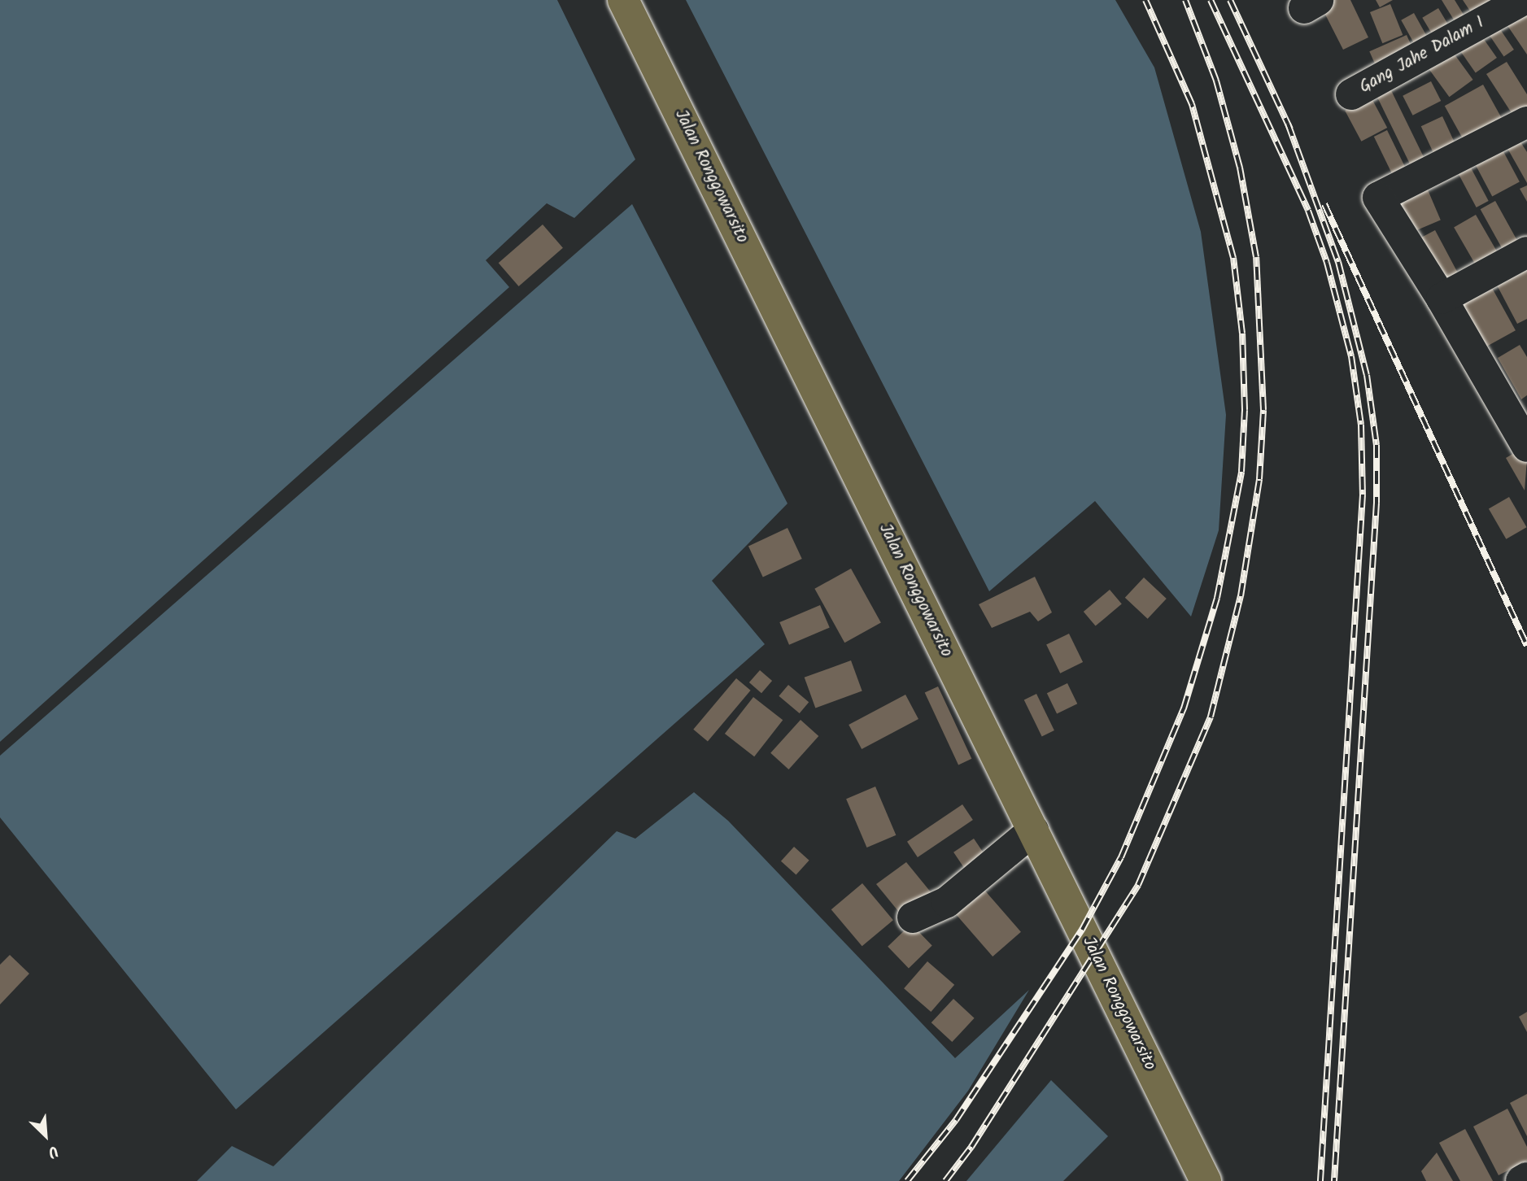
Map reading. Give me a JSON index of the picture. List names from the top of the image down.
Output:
{
  "streets": {
    "main road": ["Jalan Ronggowarsito"],
    "street": ["Gang Jahe Dalam I"]
  },
  "north": "bottom right"
}
